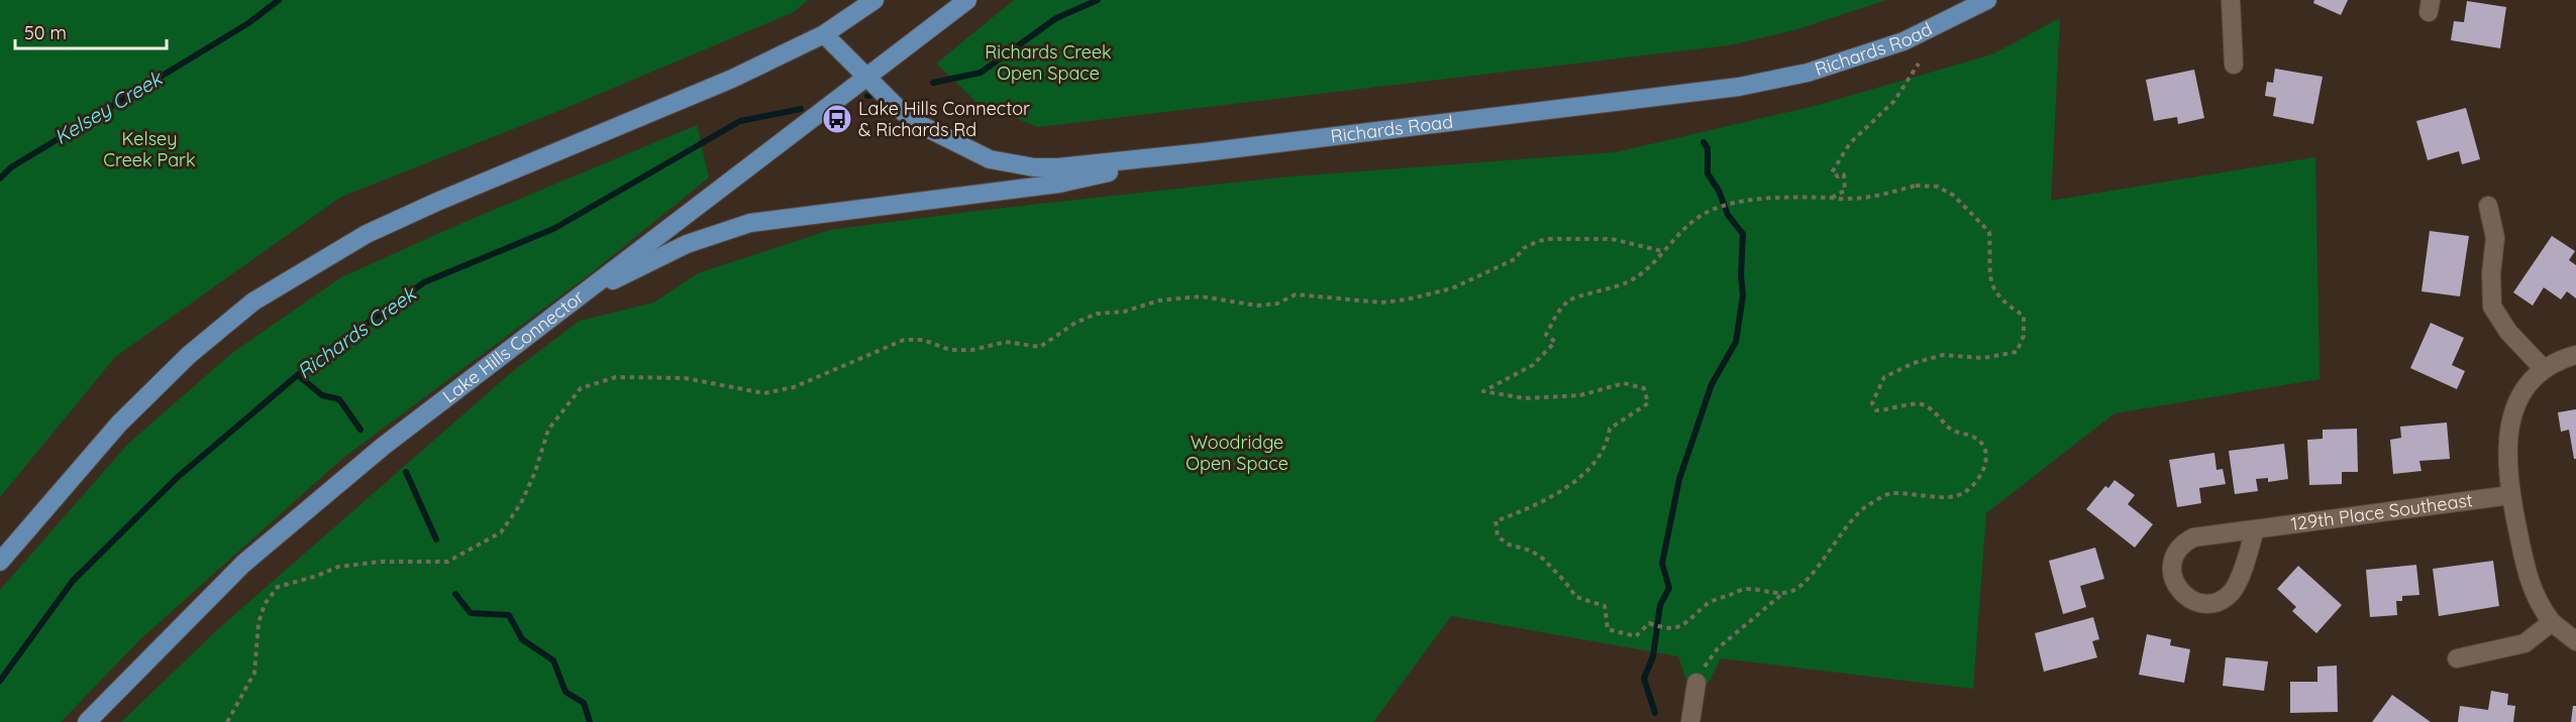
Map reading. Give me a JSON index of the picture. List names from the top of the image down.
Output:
{
  "streets": {
    "main road": ["Richards Road", "Lake Hills Connector"],
    "street": ["129th Place Southeast"]
  },
  "crossings": [
    ["Richards Road", "Lake Hills Connector"]
  ],
  "water": ["Kelsey Creek", "Richards Creek"],
  "parks": ["Richards Creek Open Space", "Kelsey Creek Park", "Woodridge Open Space"],
  "places": {
    "bus stop": ["Lake Hills Connector & Richards Rd"]
  },
  "scale_bar": "50 m"
}
